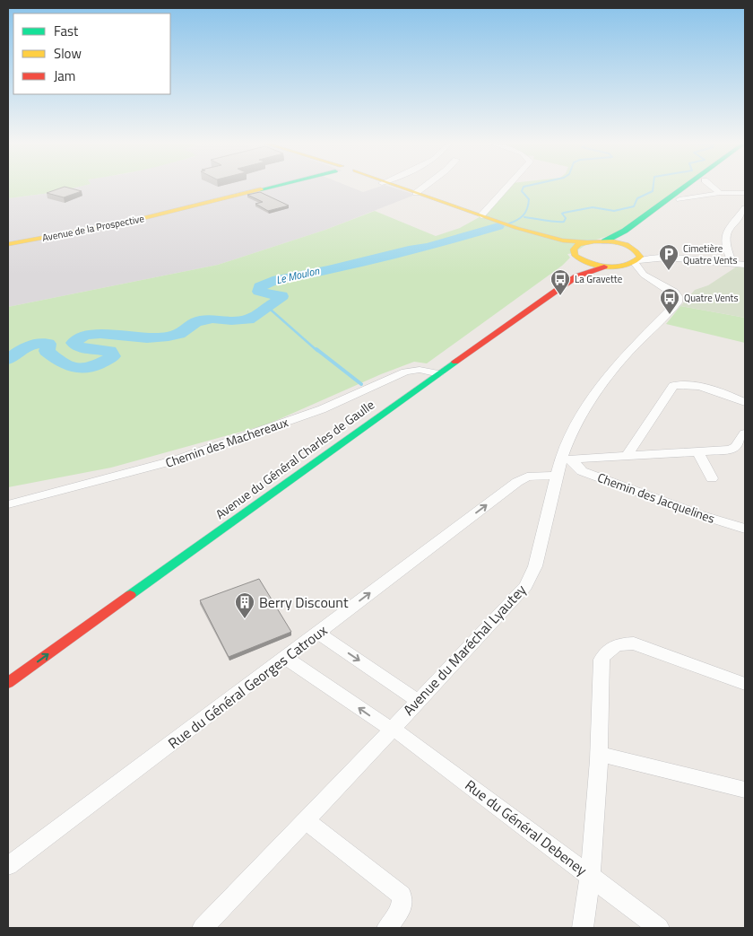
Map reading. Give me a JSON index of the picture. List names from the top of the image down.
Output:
{
  "streets": {
    "main road": ["Avenue de la Prospective", "Avenue du Général Charles de Gaulle"],
    "street": [
      "Chemin des Machereaux",
      "Chemin des Jacquelines",
      "Avenue du Maréchal Lyautey",
      "Rue du Général Georges Catroux",
      "Rue du Général Debeney"
    ]
  },
  "crossings": [
    ["Chemin des Machereaux", "Avenue du Général Charles de Gaulle"],
    ["Avenue du Général Charles de Gaulle", "Avenue du Maréchal Lyautey"],
    ["Chemin des Jacquelines", "Avenue du Maréchal Lyautey"],
    ["Avenue du Maréchal Lyautey", "Rue du Général Georges Catroux"],
    ["Avenue du Maréchal Lyautey", "Rue du Général Debeney"],
    ["Rue du Général Georges Catroux", "Rue du Général Debeney"]
  ],
  "one_way": ["Rue du Général Georges Catroux"],
  "water": ["Le Moulon"],
  "places": {
    "parking": ["Cimetière Quatre Vents"],
    "bus stop": ["La Gravette", "Quatre Vents"],
    "building": ["Berry Discount"]
  },
  "legend": ["Fast", "Slow", "Jam"]
}
